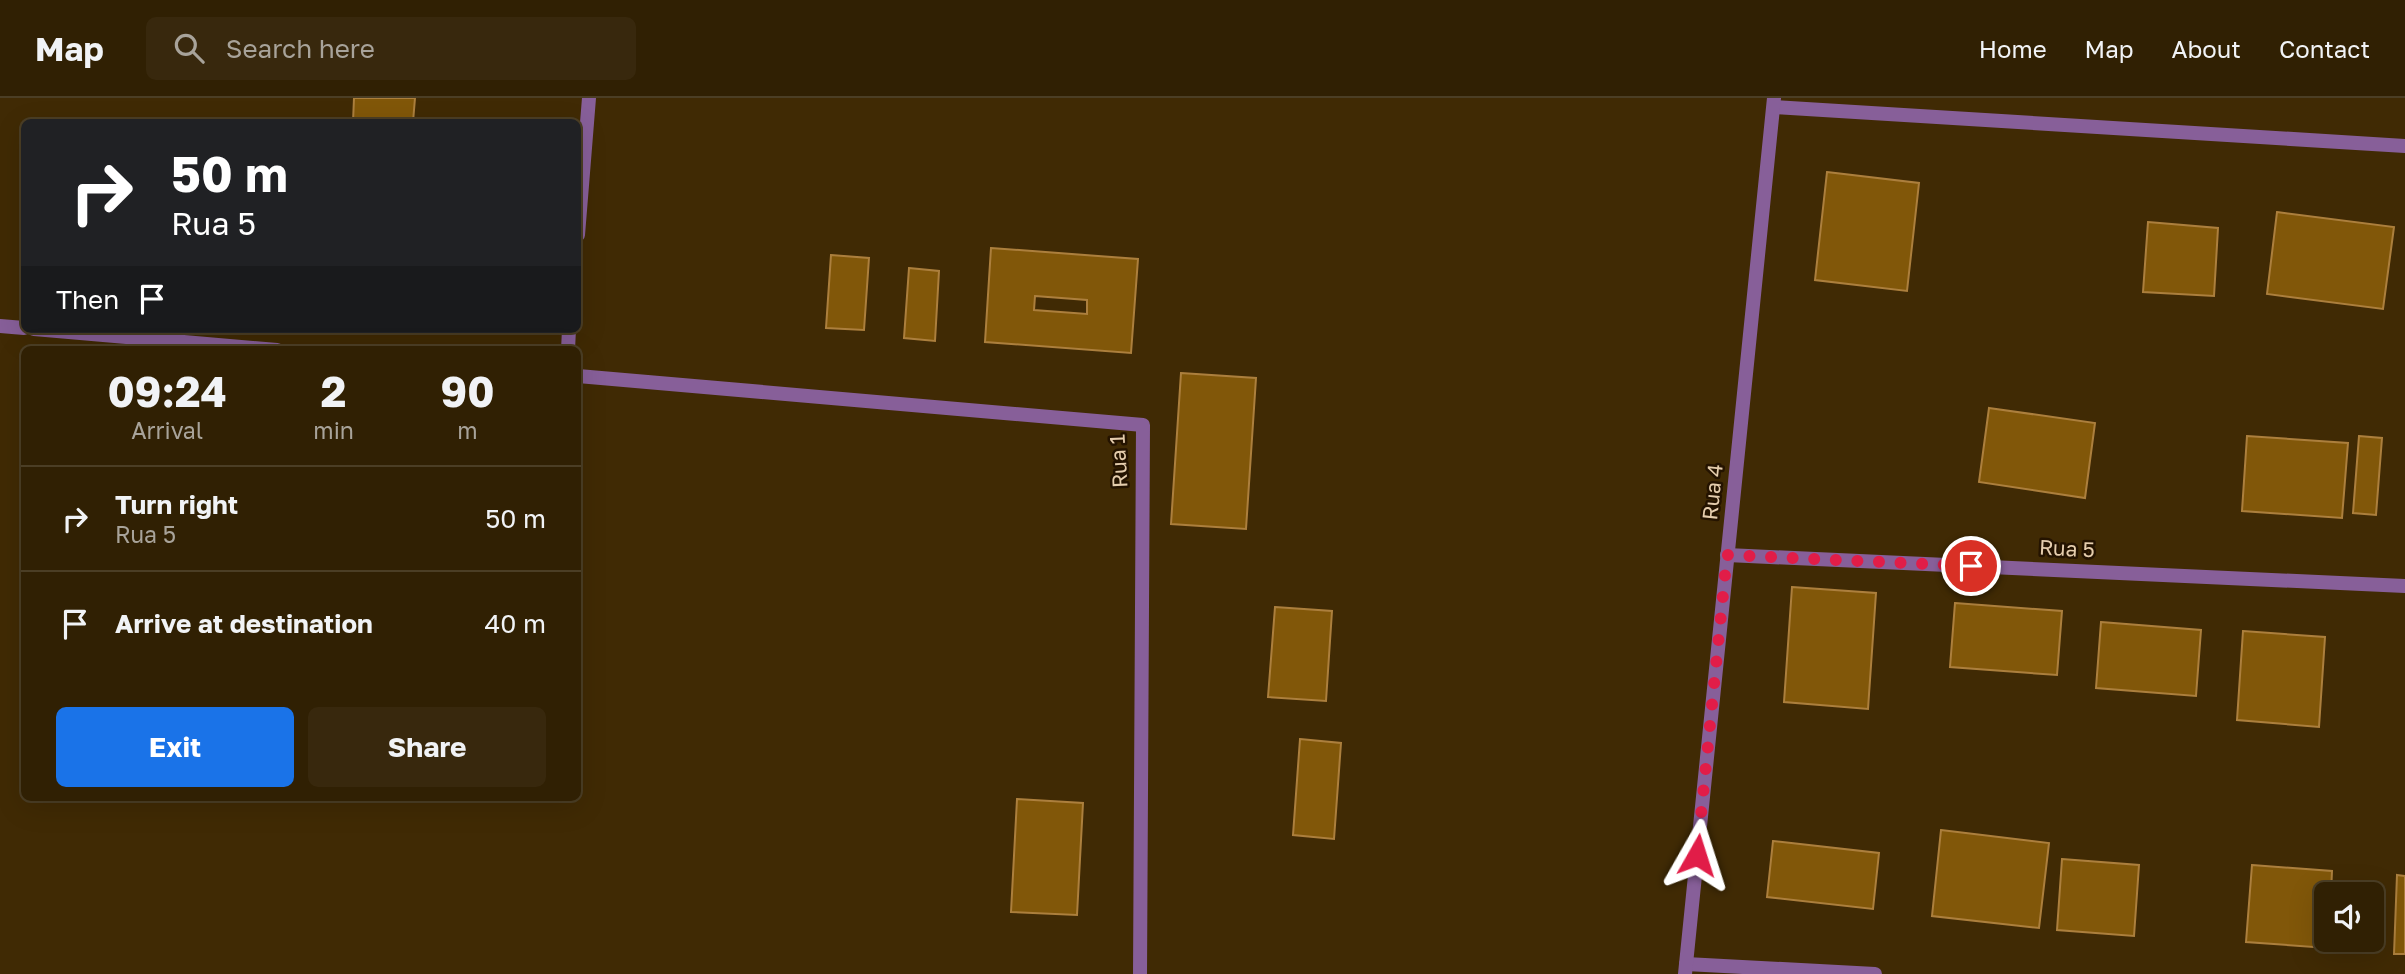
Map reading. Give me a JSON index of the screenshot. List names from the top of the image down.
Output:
{
  "streets": {
    "street": ["Rua 1", "Rua 4", "Rua 5"]
  },
  "crossings": [
    ["Rua 4", "Rua 5"]
  ],
  "page": {
    "header": "Map",
    "search": "Search here",
    "nav": [
      "Home",
      "Map",
      "About",
      "Contact"
    ],
    "turn": ["50 m", "Rua 5"],
    "then": "Then",
    "eta": [
      "09:24",
      "Arrival",
      "2",
      "min",
      "90",
      "m"
    ],
    "list": [
      {
        "name": "Turn right",
        "note": "Rua 5",
        "value": "50 m"
      },
      {
        "name": "Arrive at destination",
        "value": "40 m"
      }
    ],
    "buttons": ["Exit", "Share"]
  }
}
